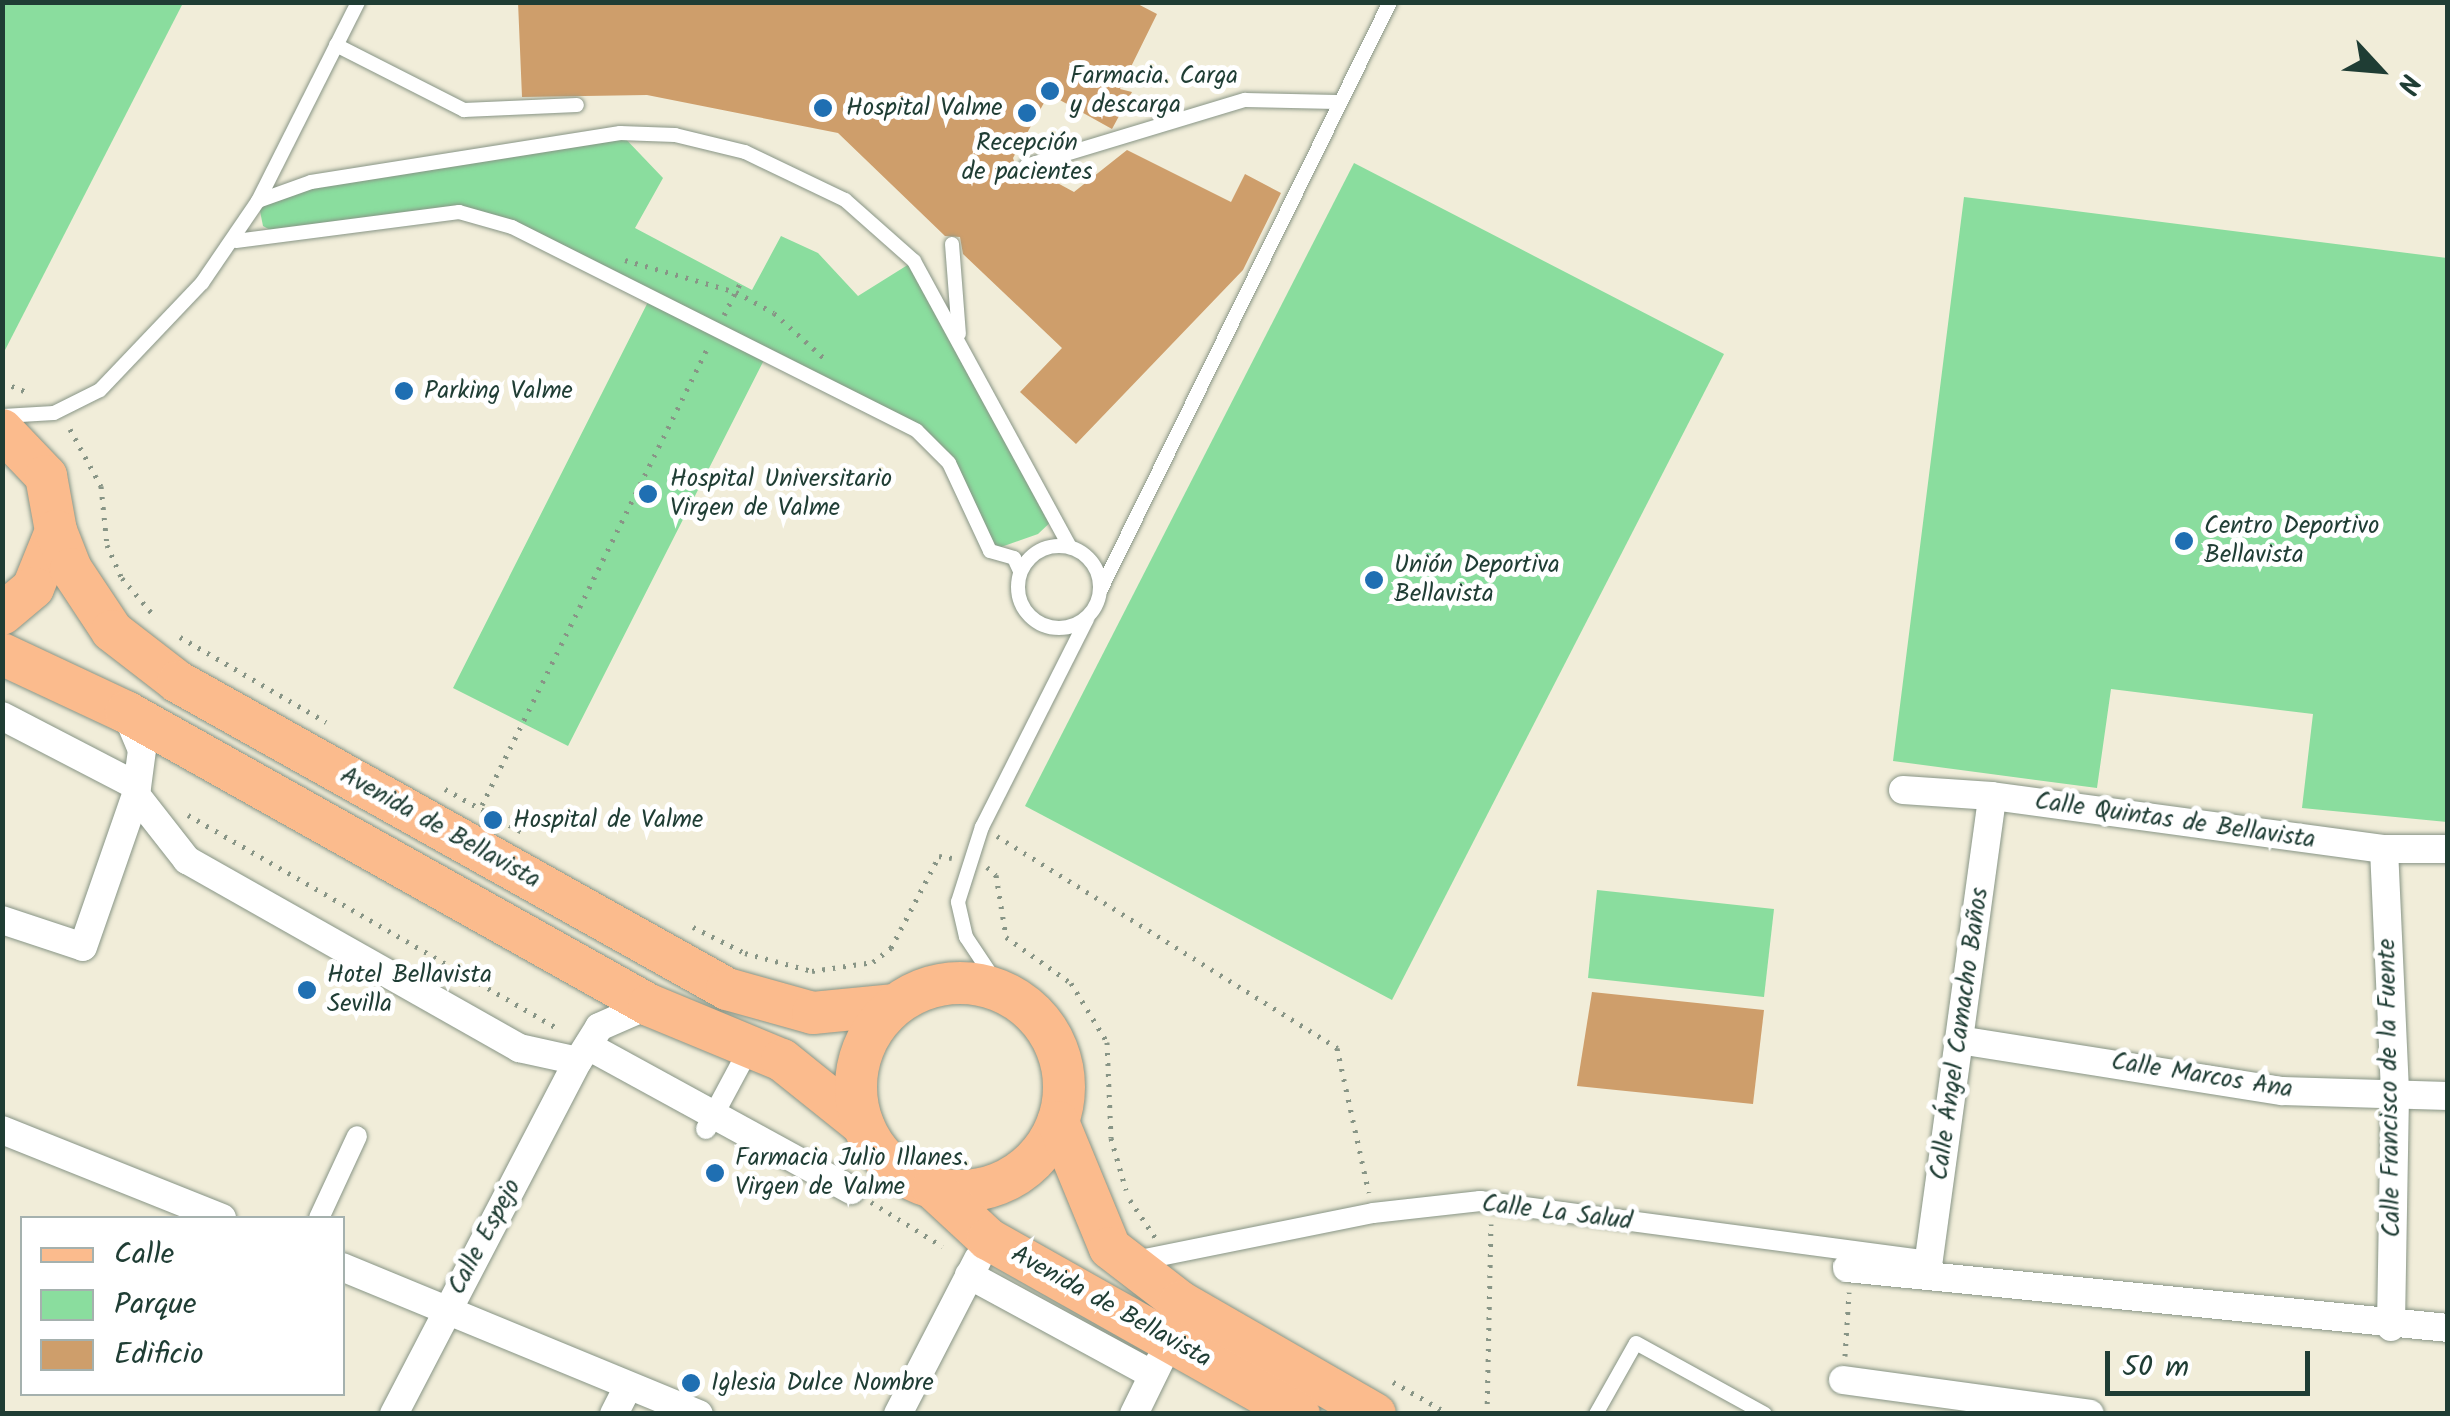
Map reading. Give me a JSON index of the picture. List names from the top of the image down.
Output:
{
  "streets": {
    "main road": ["Avenida de Bellavista"],
    "street": [
      "Calle Quintas de Bellavista",
      "Calle Ángel Camacho Baños",
      "Calle Marcos Ana",
      "Calle Francisco de la Fuente",
      "Calle La Salud",
      "Calle Espejo"
    ]
  },
  "crossings": [
    ["Calle Quintas de Bellavista", "Calle Ángel Camacho Baños"],
    ["Calle Quintas de Bellavista", "Calle Francisco de la Fuente"],
    ["Avenida de Bellavista", "Calle La Salud"],
    ["Calle Ángel Camacho Baños", "Calle Marcos Ana"],
    ["Calle Ángel Camacho Baños", "Calle La Salud"],
    ["Calle Marcos Ana", "Calle Francisco de la Fuente"],
    ["Calle Francisco de la Fuente", "Calle La Salud"]
  ],
  "places": [
    "Farmacia. Carga y descarga",
    "Hospital Valme",
    "Recepción de pacientes",
    "Parking Valme",
    "Hospital Universitario Virgen de Valme",
    "Centro Deportivo Bellavista",
    "Unión Deportiva Bellavista",
    "Hospital de Valme",
    "Hotel Bellavista Sevilla",
    "Farmacia Julio Illanes. Virgen de Valme",
    "Iglesia Dulce Nombre"
  ],
  "legend": ["Calle", "Parque", "Edificio"],
  "scale_bar": "50 m",
  "north": "bottom right"
}
